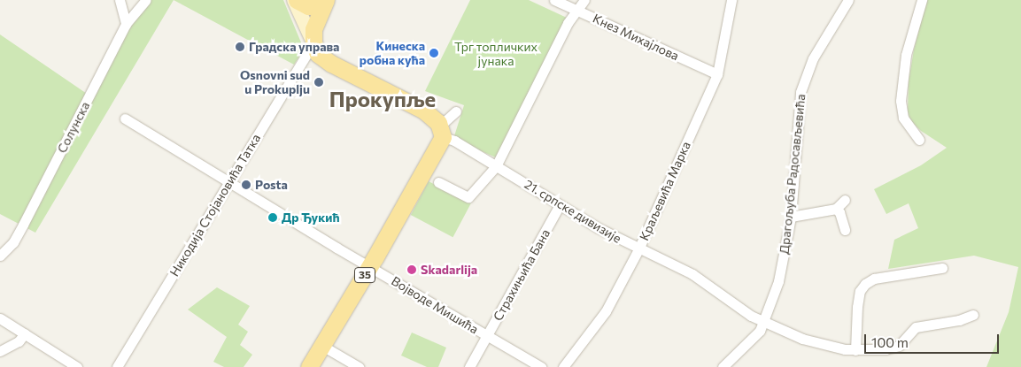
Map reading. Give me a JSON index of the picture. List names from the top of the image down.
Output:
{
  "streets": {
    "main road": ["21. српске дивизије", "35"],
    "street": [
      "Кнез Михајлова",
      "Солунска",
      "Драгољуба Радосављевића",
      "Краљевића Марка",
      "Никодија Стојановића Татка",
      "Страхињића Бана",
      "Војводе Мишића"
    ]
  },
  "crossings": [
    ["Кнез Михајлова", "Краљевића Марка"],
    ["Драгољуба Радосављевића", "21. српске дивизије"],
    ["Краљевића Марка", "21. српске дивизије"],
    ["Никодија Стојановића Татка", "21. српске дивизије"],
    ["Никодија Стојановића Татка", "Војводе Мишића"],
    ["21. српске дивизије", "35"],
    ["21. српске дивизије", "Страхињића Бана"],
    ["35", "Војводе Мишића"],
    ["Страхињића Бана", "Војводе Мишића"]
  ],
  "districts": ["Прокупље"],
  "parks": ["Трг топличких јунака"],
  "places": [
    "Градска управа",
    "Кинеска робна кућа",
    "Osnovni sud u Prokuplju",
    "Posta",
    "Др Ђукић",
    "Skadarlija"
  ],
  "scale_bar": "100 m"
}
